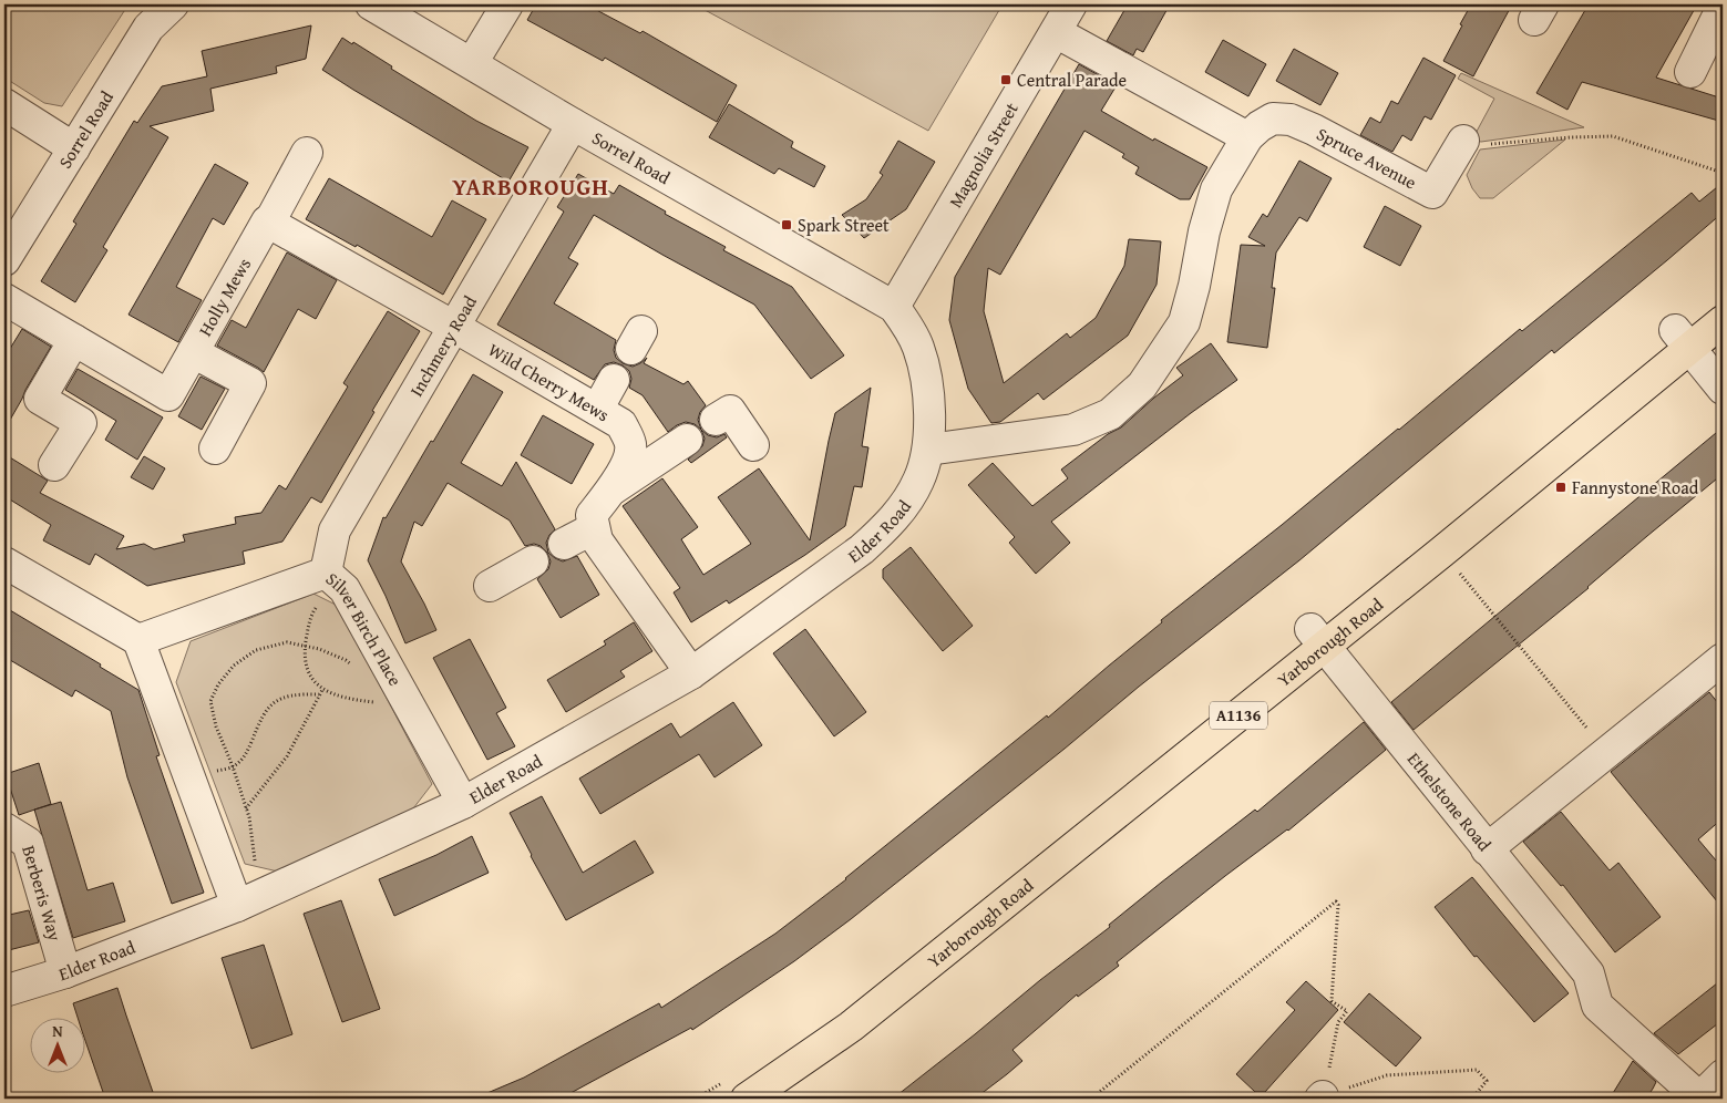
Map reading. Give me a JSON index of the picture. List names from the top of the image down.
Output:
{
  "streets": {
    "main road": ["Yarborough Road", "A1136"],
    "street": [
      "Sorrel Road",
      "Magnolia Street",
      "Spruce Avenue",
      "Holly Mews",
      "Inchmery Road",
      "Wild Cherry Mews",
      "Elder Road",
      "Silver Birch Place",
      "Ethelstone Road",
      "Berberis Way"
    ]
  },
  "crossings": [
    ["Sorrel Road", "Magnolia Street"],
    ["Sorrel Road", "Inchmery Road"],
    ["Sorrel Road", "Elder Road"],
    ["Magnolia Street", "Elder Road"],
    ["Spruce Avenue", "Elder Road"],
    ["Inchmery Road", "Wild Cherry Mews"],
    ["Inchmery Road", "Silver Birch Place"],
    ["Elder Road", "Silver Birch Place"],
    ["Elder Road", "Berberis Way"],
    ["Yarborough Road", "Ethelstone Road"]
  ],
  "districts": ["YARBOROUGH"],
  "places": {
    "transit": ["Central Parade", "Spark Street", "Fannystone Road"]
  },
  "north": "top"
}
